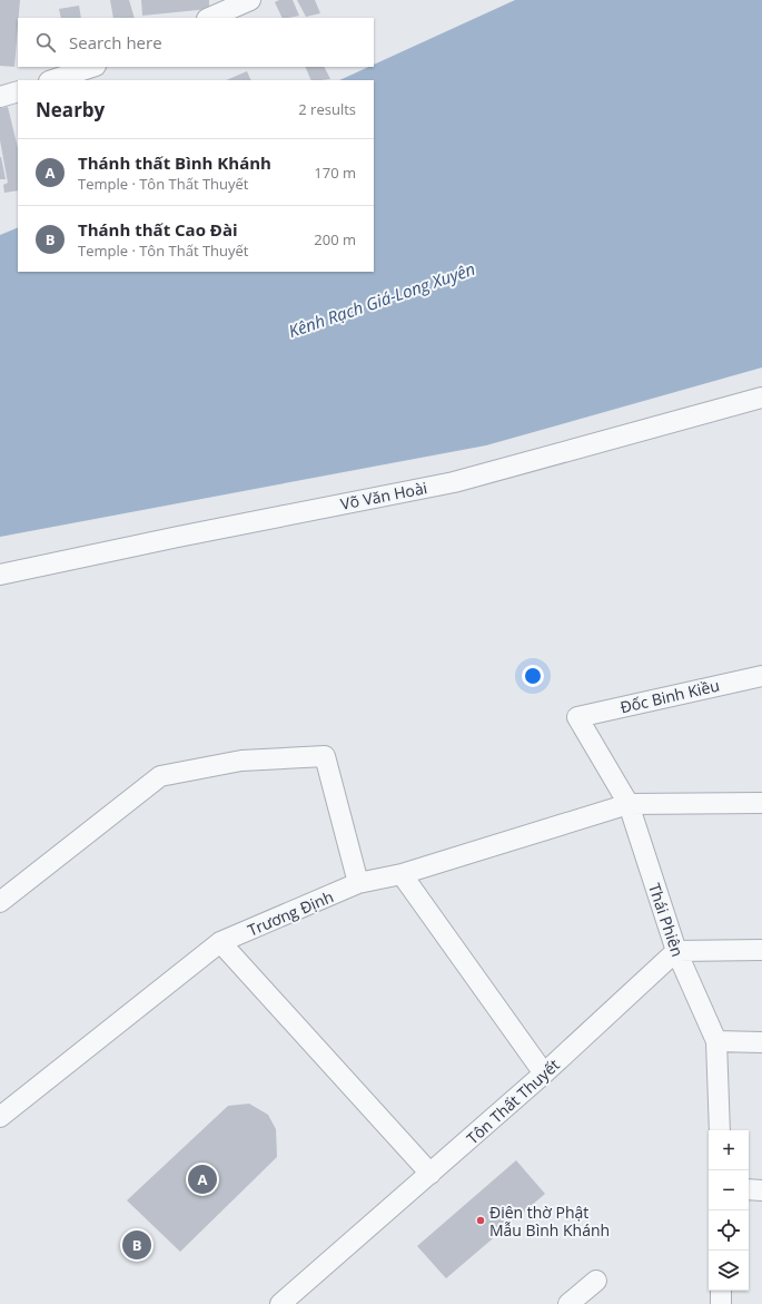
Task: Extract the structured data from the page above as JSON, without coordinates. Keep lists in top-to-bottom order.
{
  "streets": {
    "street": [
      "Võ Văn Hoài",
      "Đốc Binh Kiều",
      "Trương Định",
      "Thái Phiên",
      "Tôn Thất Thuyết"
    ]
  },
  "crossings": [
    ["Đốc Binh Kiều", "Thái Phiên"],
    ["Trương Định", "Thái Phiên"],
    ["Thái Phiên", "Tôn Thất Thuyết"]
  ],
  "water": ["Kênh Rạch Giá-Long Xuyên"],
  "places": ["Điện thờ Phật Mẫu Bình Khánh"],
  "page": {
    "search": "Search here",
    "heading": ["Nearby", "2 results"],
    "list": [
      {
        "mark": "A",
        "name": "Thánh thất Bình Khánh",
        "note": "Temple · Tôn Thất Thuyết",
        "value": "170 m"
      },
      {
        "mark": "B",
        "name": "Thánh thất Cao Đài",
        "note": "Temple · Tôn Thất Thuyết",
        "value": "200 m"
      }
    ],
    "map_buttons": ["+", "−"],
    "pins": ["A", "B"]
  }
}
